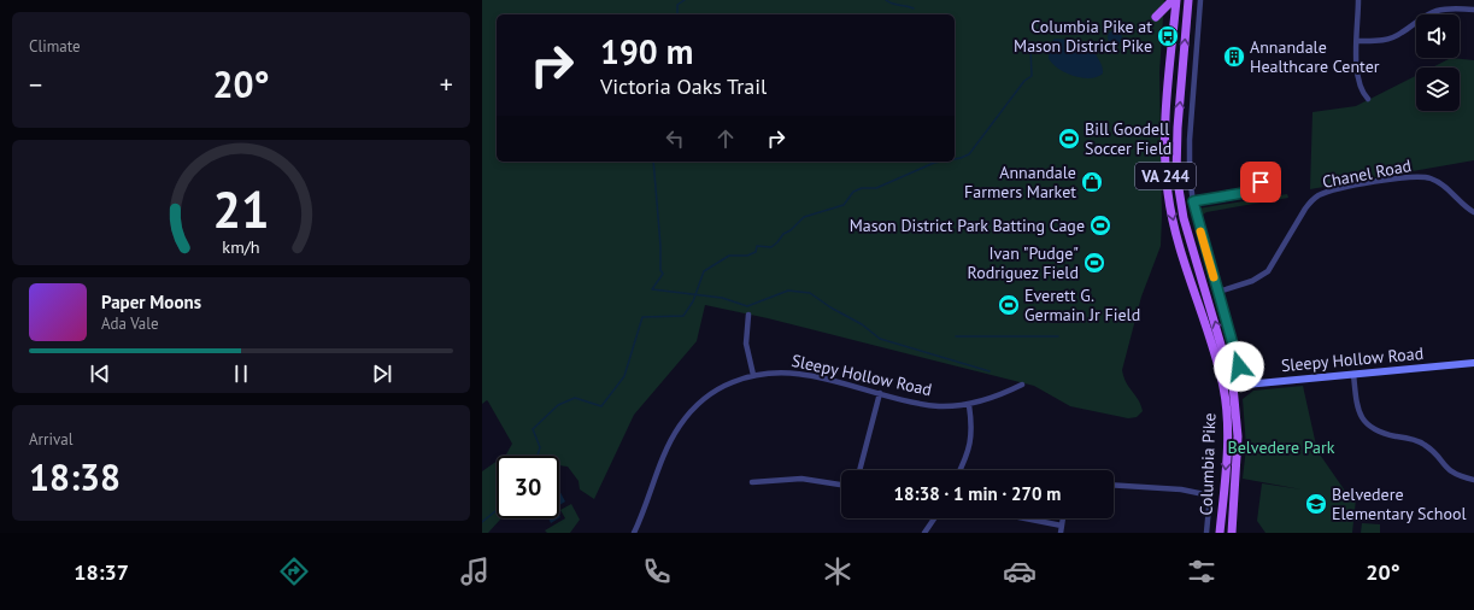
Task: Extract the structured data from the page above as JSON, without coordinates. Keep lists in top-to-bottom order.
{
  "streets": {
    "main road": ["VA 244", "Sleepy Hollow Road", "Columbia Pike"],
    "street": ["Chanel Road"]
  },
  "crossings": [
    ["Sleepy Hollow Road", "Columbia Pike"]
  ],
  "parks": ["Belvedere Park"],
  "places": {
    "bus stop": ["Columbia Pike at Mason District Pike"],
    "building": ["Annandale Healthcare Center"],
    "sports": [
      "Bill Goodell Soccer Field",
      "Mason District Park Batting Cage",
      "Ivan \"Pudge\" Rodriguez Field",
      "Everett G. Germain Jr Field"
    ],
    "shop": ["Annandale Farmers Market"],
    "school or university": ["Belvedere Elementary School"]
  },
  "page": {
    "tile": [
      "Climate",
      ["Arrival", "18:38"]
    ],
    "turn": ["190 m", "Victoria Oaks Trail"],
    "heat": ["−", "20°", "+"],
    "song": ["Paper Moons", "Ada Vale"],
    "limit": "30",
    "trip": "18:38 · 1 min · 270 m",
    "tabs": ["18:37", "20°"],
    "gauge": ["21", "km/h"]
  }
}
